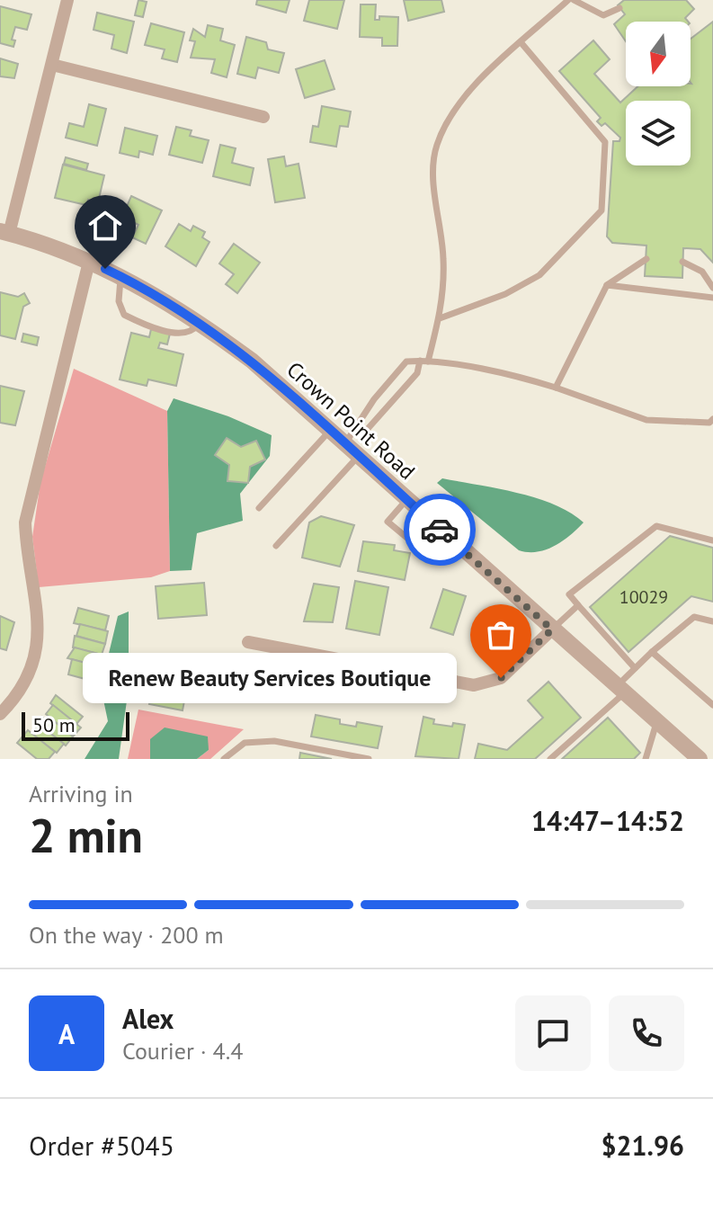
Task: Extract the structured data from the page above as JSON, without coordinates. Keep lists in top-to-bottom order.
{
  "streets": {
    "street": ["Crown Point Road"]
  },
  "places": ["Renew Beauty Services Boutique"],
  "house_numbers": ["10029"],
  "scale_bar": "50 m",
  "north": "bottom",
  "page": {
    "bubble": "Renew Beauty Services Boutique",
    "scale": "50 m",
    "heading": ["2 min", "Arriving in", "14:47–14:52"],
    "panel": [
      "Alex",
      "Courier · 4.4",
      "Order #5045",
      "$21.96"
    ],
    "bar": "On the way · 200 m",
    "round": "A"
  }
}
